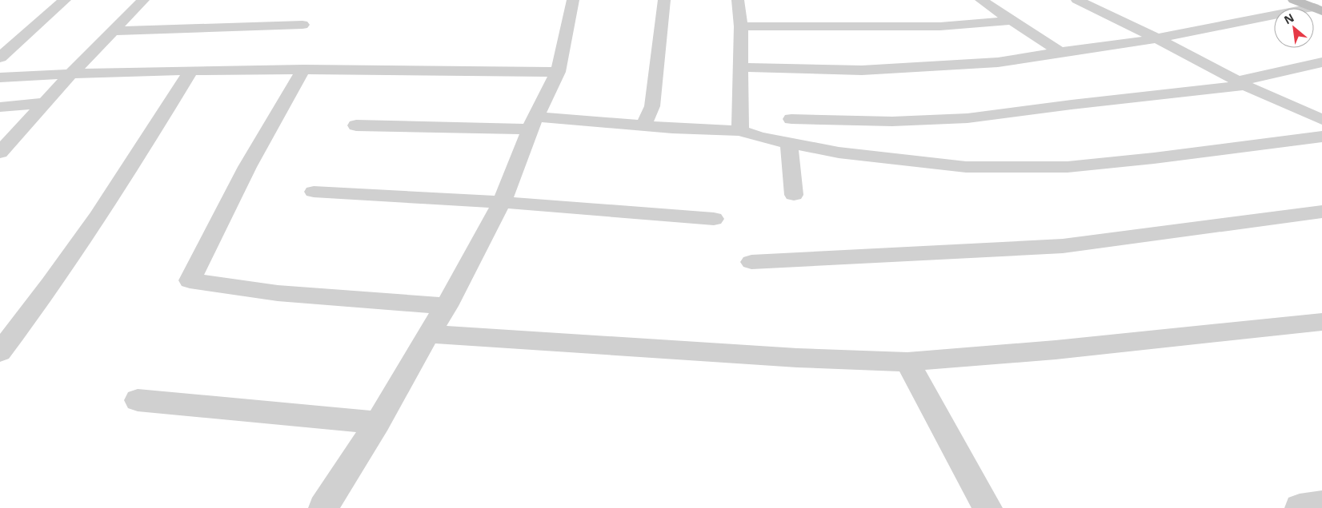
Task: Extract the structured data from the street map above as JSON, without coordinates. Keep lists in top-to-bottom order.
{
  "north": "top left"
}
